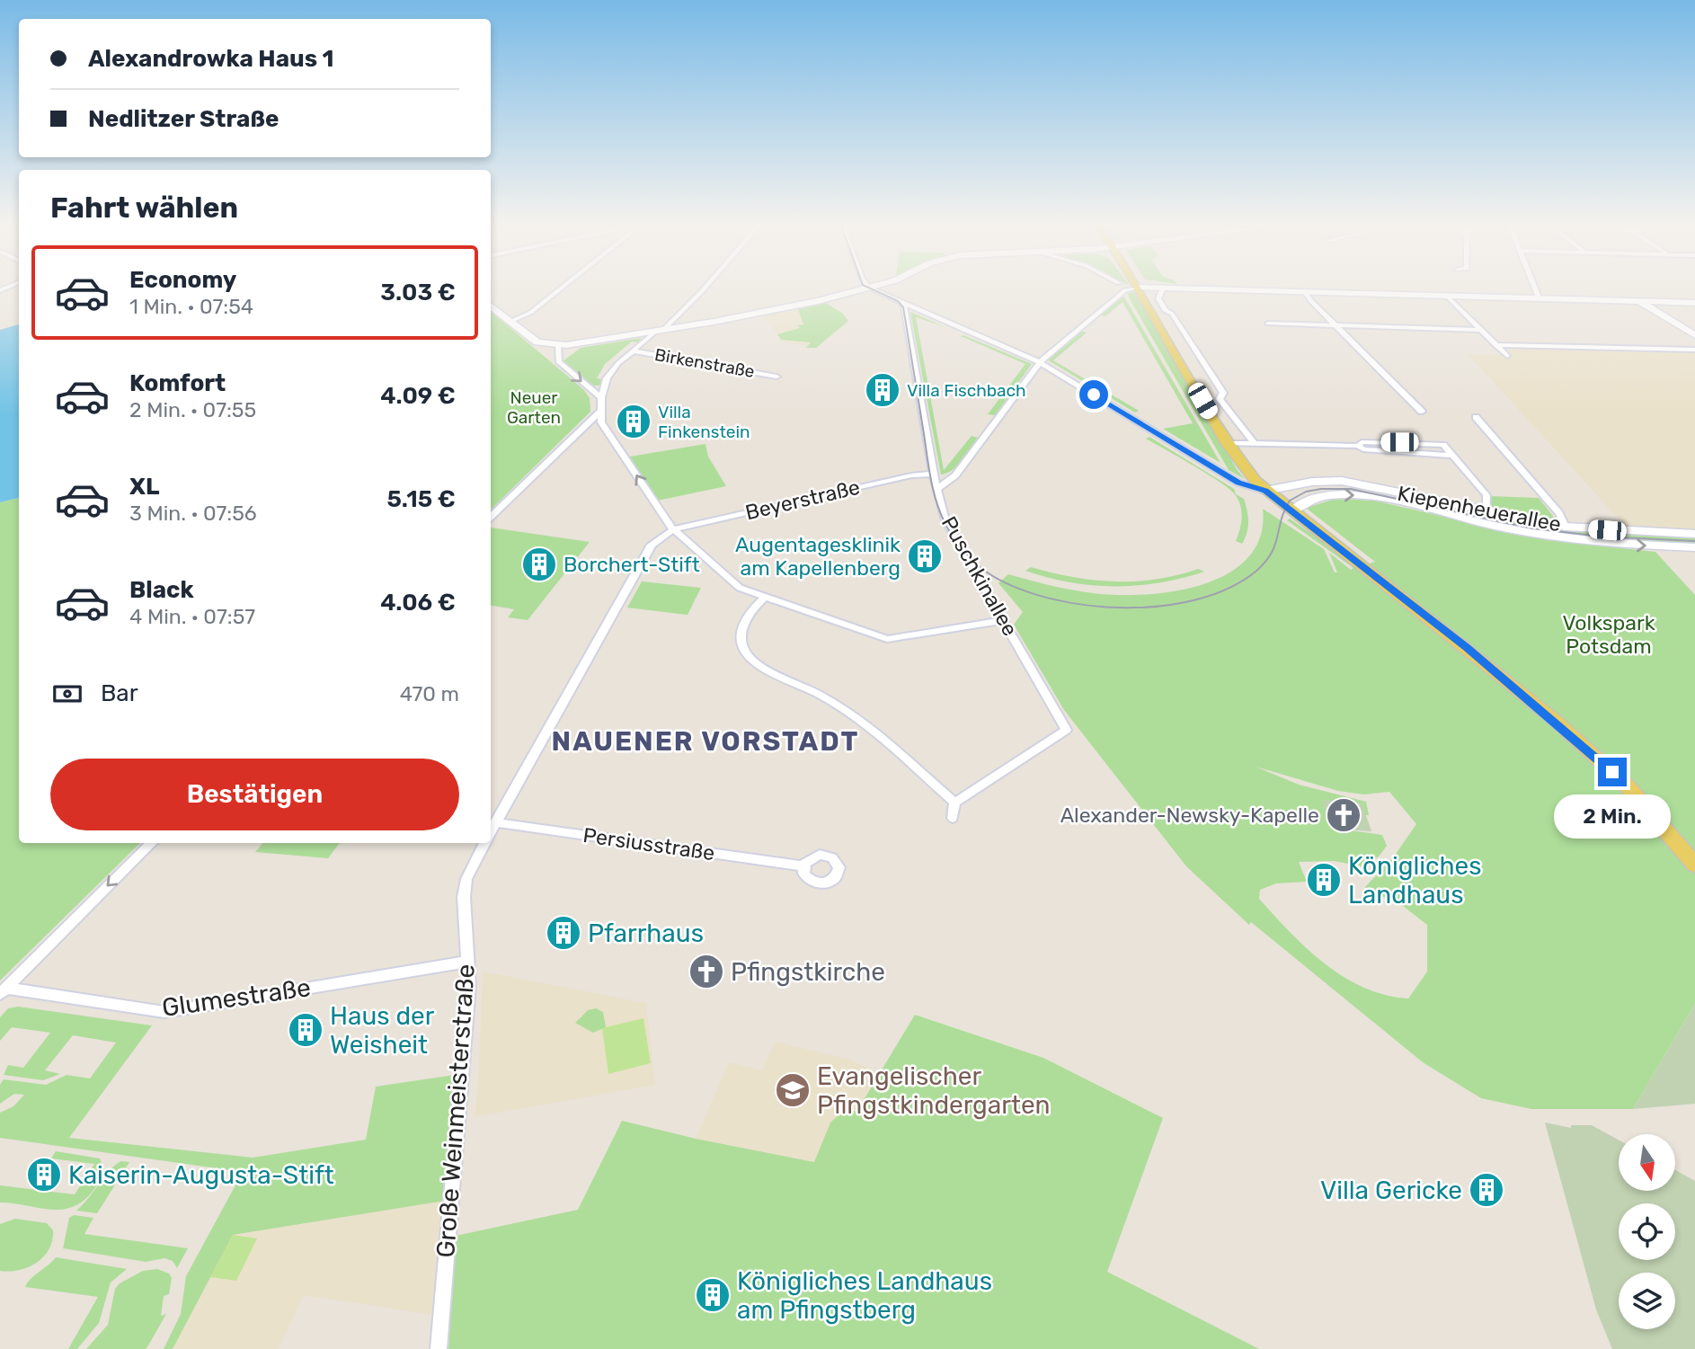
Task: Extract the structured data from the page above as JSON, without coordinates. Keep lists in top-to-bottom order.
{
  "streets": {
    "street": [
      "Birkenstraße",
      "Beyerstraße",
      "Kiepenheuerallee",
      "Puschkinallee",
      "Persiusstraße",
      "Glumestraße",
      "Große Weinmeisterstraße"
    ]
  },
  "crossings": [
    ["Beyerstraße", "Puschkinallee"],
    ["Beyerstraße", "Große Weinmeisterstraße"],
    ["Persiusstraße", "Große Weinmeisterstraße"],
    ["Glumestraße", "Große Weinmeisterstraße"]
  ],
  "districts": ["NAUENER VORSTADT"],
  "parks": ["Neuer Garten", "Volkspark Potsdam"],
  "places": {
    "building": [
      "Villa Fischbach",
      "Villa Finkenstein",
      "Augentagesklinik am Kapellenberg",
      "Borchert-Stift",
      "Königliches Landhaus",
      "Pfarrhaus",
      "Haus der Weisheit",
      "Kaiserin-Augusta-Stift",
      "Villa Gericke",
      "Königliches Landhaus am Pfingstberg"
    ],
    "church": ["Alexander-Newsky-Kapelle", "Pfingstkirche"],
    "school or university": ["Evangelischer Pfingstkindergarten"]
  },
  "north": "bottom",
  "page": {
    "banner": ["Alexandrowka Haus 1", "Nedlitzer Straße"],
    "heading": "Fahrt wählen",
    "list": [
      {
        "name": "Economy",
        "note": "1 Min. · 07:54",
        "value": "3.03 €"
      },
      {
        "name": "Komfort",
        "note": "2 Min. · 07:55",
        "value": "4.09 €"
      },
      {
        "name": "XL",
        "note": "3 Min. · 07:56",
        "value": "5.15 €"
      },
      {
        "name": "Black",
        "note": "4 Min. · 07:57",
        "value": "4.06 €"
      }
    ],
    "pay": ["Bar", "470 m"],
    "buttons": "Bestätigen",
    "bubble": "2 Min."
  }
}
